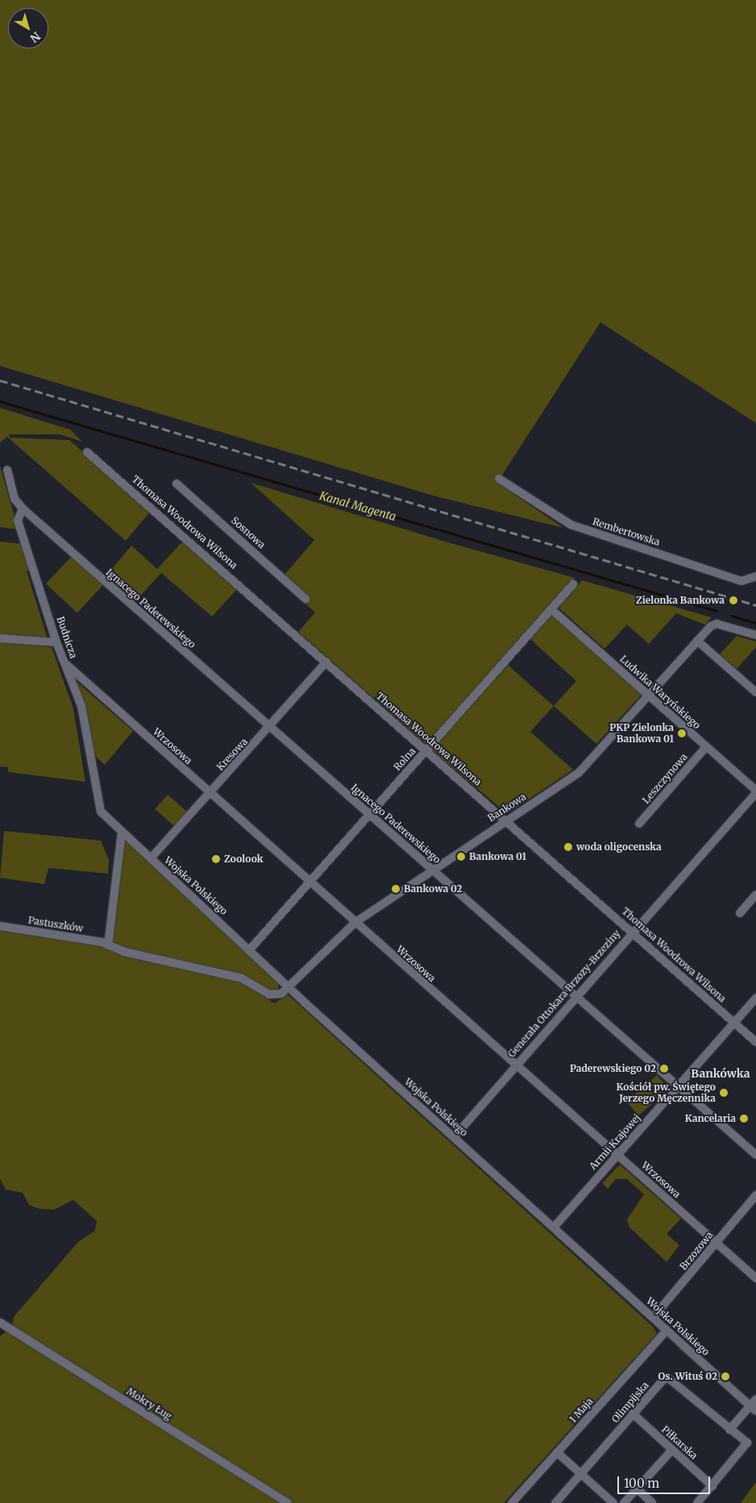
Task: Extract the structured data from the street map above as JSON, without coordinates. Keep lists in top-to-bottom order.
{
  "streets": {
    "street": [
      "Thomasa Woodrowa Wilsona",
      "Rembertowska",
      "Sosnowa",
      "Ignacego Paderewskiego",
      "Budnicza",
      "Ludwika Waryńskiego",
      "Wrzosowa",
      "Kresowa",
      "Rolna",
      "Leszczynowa",
      "Bankowa",
      "Wojska Polskiego",
      "Pastuszków",
      "Generała Ottokara Brzozy-Brzeziny",
      "Armii Krajowej",
      "Brzozowa",
      "Olimpijska",
      "Mokry Ług",
      "1 Maja",
      "Piłkarska"
    ]
  },
  "crossings": [
    ["Thomasa Woodrowa Wilsona", "Kresowa"],
    ["Thomasa Woodrowa Wilsona", "Rolna"],
    ["Thomasa Woodrowa Wilsona", "Bankowa"],
    ["Thomasa Woodrowa Wilsona", "Generała Ottokara Brzozy-Brzeziny"],
    ["Thomasa Woodrowa Wilsona", "Armii Krajowej"],
    ["Ignacego Paderewskiego", "Budnicza"],
    ["Ignacego Paderewskiego", "Kresowa"],
    ["Ignacego Paderewskiego", "Rolna"],
    ["Ignacego Paderewskiego", "Bankowa"],
    ["Ignacego Paderewskiego", "Generała Ottokara Brzozy-Brzeziny"],
    ["Ignacego Paderewskiego", "Armii Krajowej"],
    ["Budnicza", "Wrzosowa"],
    ["Budnicza", "Wojska Polskiego"],
    ["Ludwika Waryńskiego", "Rolna"],
    ["Ludwika Waryńskiego", "Leszczynowa"],
    ["Ludwika Waryńskiego", "Bankowa"],
    ["Ludwika Waryńskiego", "Generała Ottokara Brzozy-Brzeziny"],
    ["Wrzosowa", "Kresowa"],
    ["Wrzosowa", "Rolna"],
    ["Wrzosowa", "Bankowa"],
    ["Wrzosowa", "Generała Ottokara Brzozy-Brzeziny"],
    ["Wrzosowa", "Armii Krajowej"],
    ["Wrzosowa", "Brzozowa"],
    ["Kresowa", "Wojska Polskiego"],
    ["Rolna", "Wojska Polskiego"],
    ["Bankowa", "Wojska Polskiego"],
    ["Bankowa", "Pastuszków"],
    ["Wojska Polskiego", "Pastuszków"],
    ["Wojska Polskiego", "Generała Ottokara Brzozy-Brzeziny"],
    ["Wojska Polskiego", "Armii Krajowej"],
    ["Wojska Polskiego", "Brzozowa"],
    ["Wojska Polskiego", "1 Maja"],
    ["Olimpijska", "Piłkarska"]
  ],
  "districts": ["Bankówka"],
  "water": ["Kanał Magenta"],
  "places": [
    "Zielonka Bankowa",
    "PKP Zielonka Bankowa 01",
    "woda oligocenska",
    "Bankowa 01",
    "Zoolook",
    "Bankowa 02",
    "Paderewskiego 02",
    "Kościół pw. Świętego Jerzego Męczennika",
    "Kancelaria",
    "Os. Wituś 02"
  ],
  "scale_bar": "100 m",
  "north": "bottom right"
}
